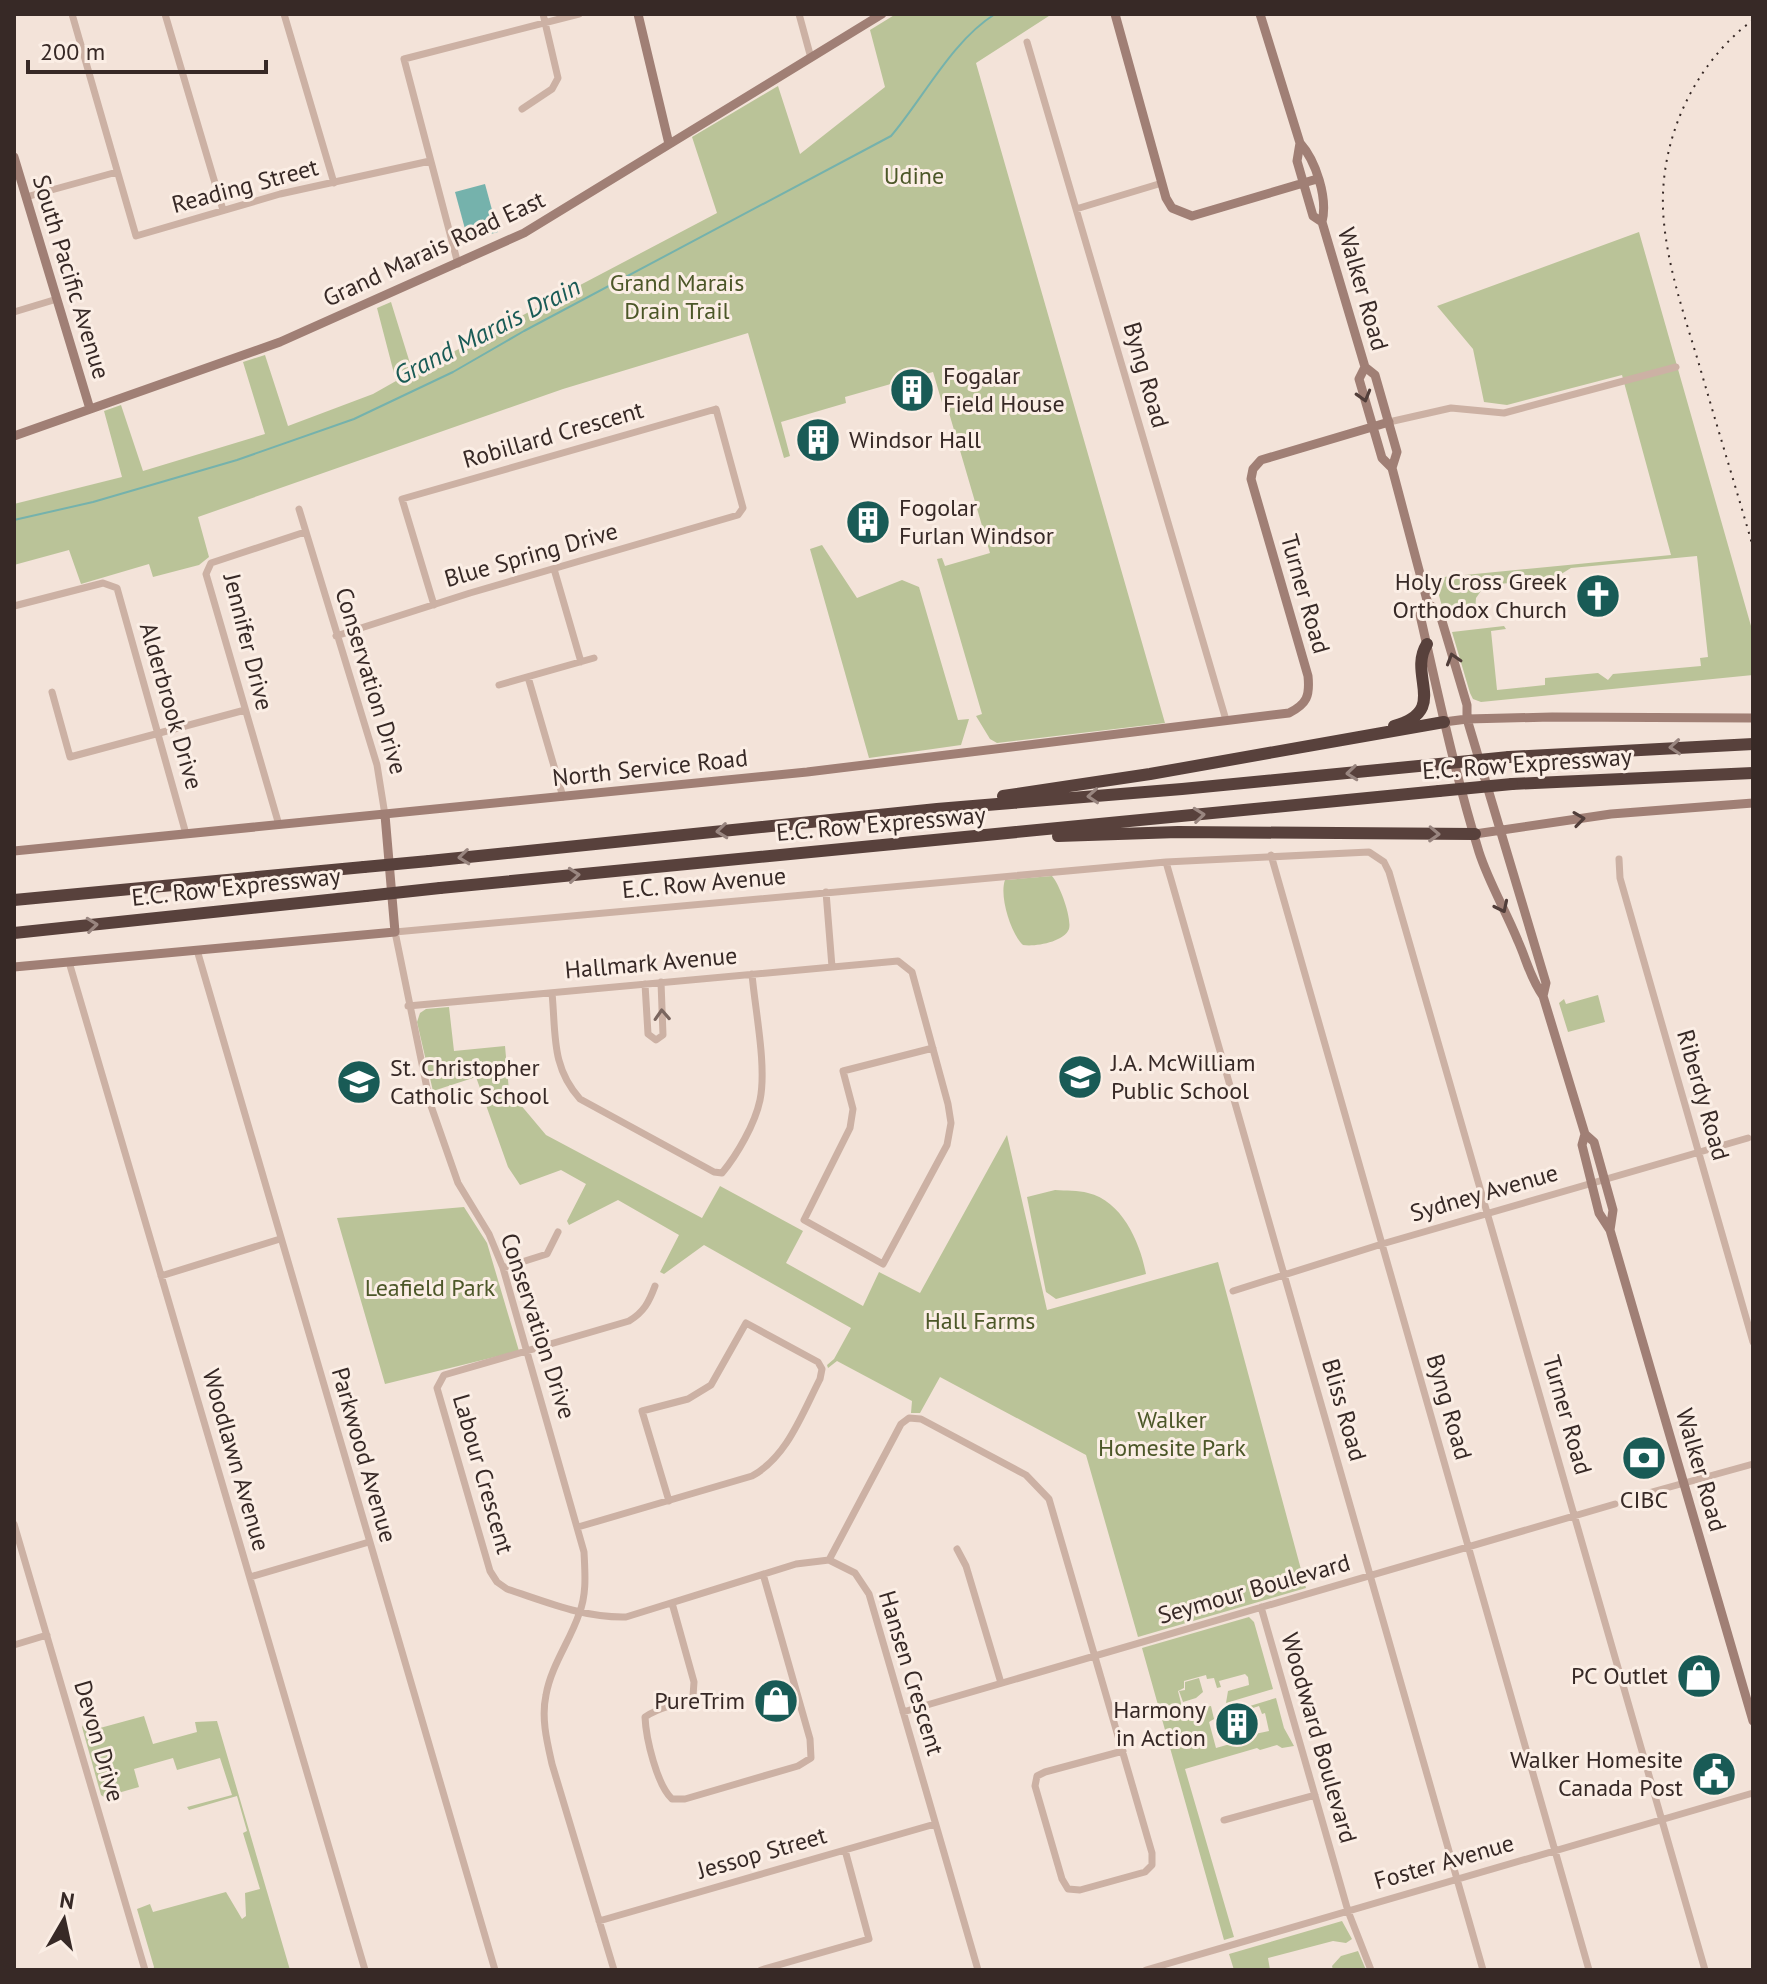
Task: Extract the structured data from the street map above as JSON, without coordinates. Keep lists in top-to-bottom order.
{
  "streets": {
    "highway": ["E.C. Row Expressway"],
    "street": [
      "Reading Street",
      "Grand Marais Road East",
      "South Pacific Avenue",
      "Walker Road",
      "Byng Road",
      "Robillard Crescent",
      "Blue Spring Drive",
      "Turner Road",
      "Jennifer Drive",
      "Conservation Drive",
      "Alderbrook Drive",
      "North Service Road",
      "E.C. Row Avenue",
      "Hallmark Avenue",
      "Riberdy Road",
      "Sydney Avenue",
      "Bliss Road",
      "Parkwood Avenue",
      "Woodlawn Avenue",
      "Labour Crescent",
      "Seymour Boulevard",
      "Hansen Crescent",
      "Woodward Boulevard",
      "Devon Drive",
      "Jessop Street",
      "Foster Avenue"
    ]
  },
  "crossings": [
    ["Grand Marais Road East", "South Pacific Avenue"],
    ["Walker Road", "Turner Road"],
    ["Walker Road", "Sydney Avenue"],
    ["Byng Road", "North Service Road"],
    ["Byng Road", "E.C. Row Avenue"],
    ["Byng Road", "Sydney Avenue"],
    ["Byng Road", "Seymour Boulevard"],
    ["Byng Road", "Foster Avenue"],
    ["Robillard Crescent", "Blue Spring Drive"],
    ["Blue Spring Drive", "Conservation Drive"],
    ["Turner Road", "North Service Road"],
    ["Turner Road", "E.C. Row Avenue"],
    ["Turner Road", "Sydney Avenue"],
    ["Turner Road", "Seymour Boulevard"],
    ["Turner Road", "Foster Avenue"],
    ["Jennifer Drive", "Conservation Drive"],
    ["Jennifer Drive", "North Service Road"],
    ["Conservation Drive", "North Service Road"],
    ["Conservation Drive", "E.C. Row Avenue"],
    ["Conservation Drive", "Hallmark Avenue"],
    ["Conservation Drive", "Labour Crescent"],
    ["Conservation Drive", "Jessop Street"],
    ["Alderbrook Drive", "North Service Road"],
    ["E.C. Row Avenue", "Bliss Road"],
    ["E.C. Row Avenue", "Parkwood Avenue"],
    ["E.C. Row Avenue", "Woodlawn Avenue"],
    ["Riberdy Road", "Sydney Avenue"],
    ["Sydney Avenue", "Bliss Road"],
    ["Bliss Road", "Seymour Boulevard"],
    ["Bliss Road", "Foster Avenue"],
    ["Seymour Boulevard", "Hansen Crescent"],
    ["Seymour Boulevard", "Woodward Boulevard"],
    ["Hansen Crescent", "Jessop Street"],
    ["Woodward Boulevard", "Foster Avenue"]
  ],
  "water": ["Grand Marais Drain"],
  "parks": [
    "Udine",
    "Grand Marais Drain Trail",
    "Leafield Park",
    "Hall Farms",
    "Walker Homesite Park"
  ],
  "places": {
    "building": [
      "Fogalar Field House",
      "Windsor Hall",
      "Fogolar Furlan Windsor",
      "Harmony in Action"
    ],
    "church": ["Holy Cross Greek Orthodox Church"],
    "school or university": ["J.A. McWilliam Public School", "St. Christopher Catholic School"],
    "bank": ["CIBC"],
    "shop": ["PC Outlet", "PureTrim"],
    "public building": ["Walker Homesite Canada Post"]
  },
  "scale_bar": "200 m",
  "north": "top"
}
